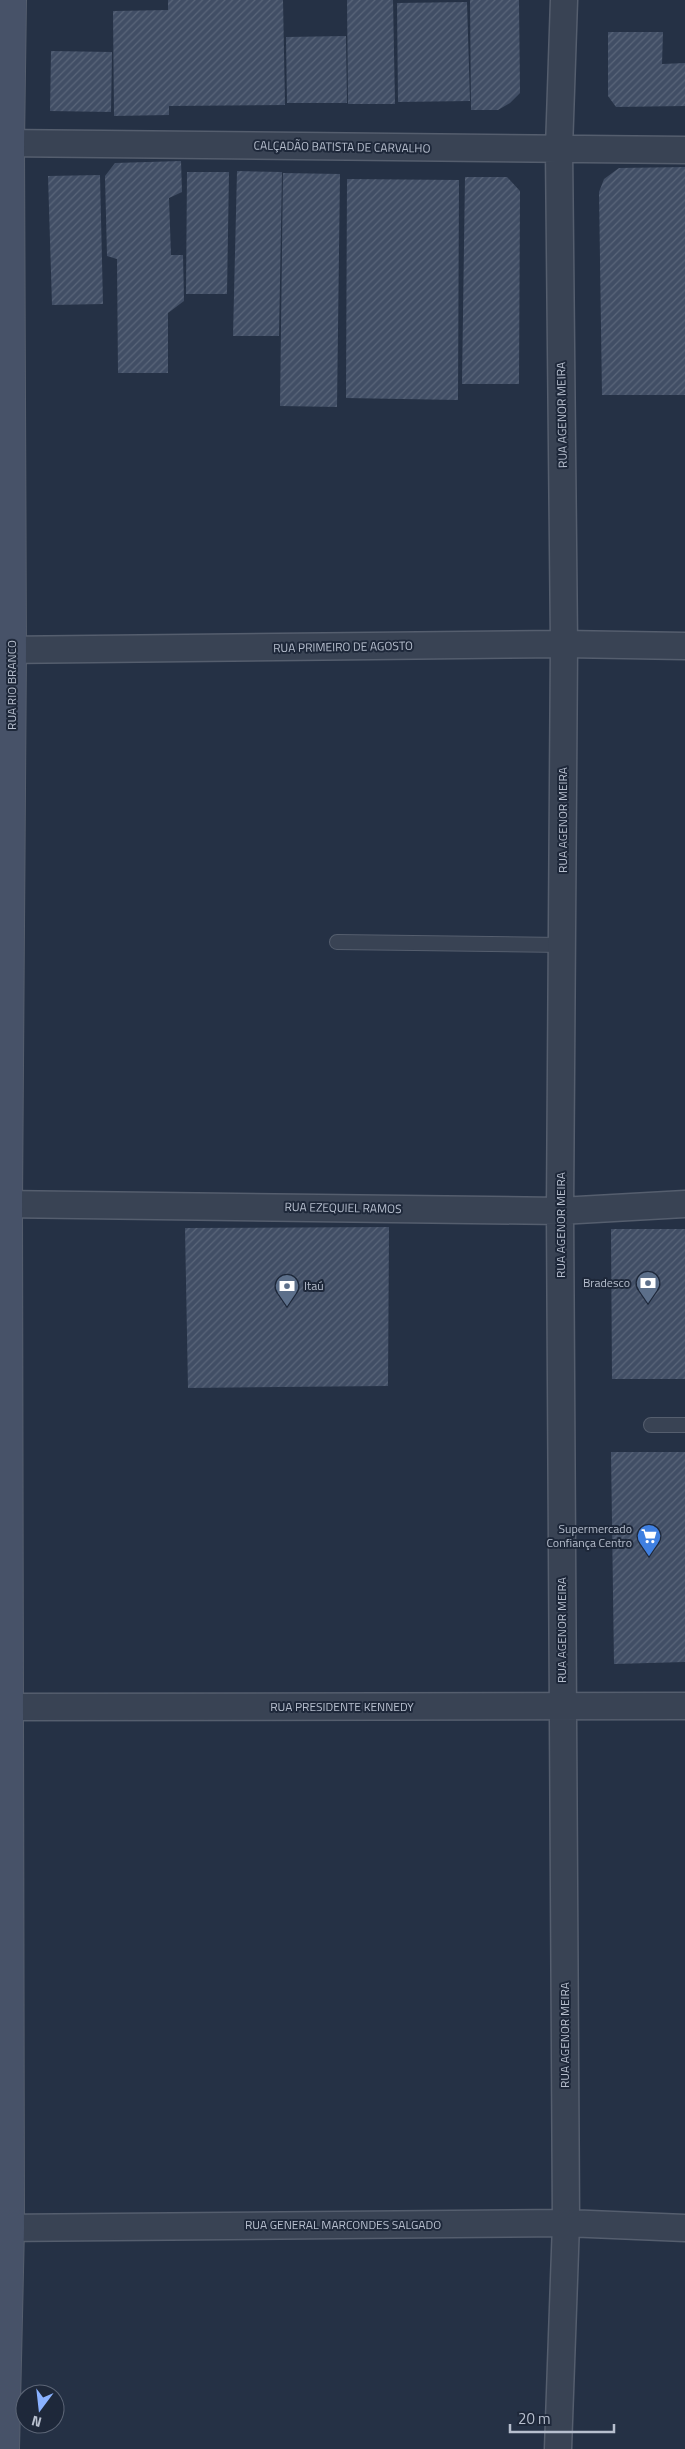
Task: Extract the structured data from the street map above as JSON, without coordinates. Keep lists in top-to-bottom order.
{
  "streets": {
    "street": [
      "CALÇADÃO BATISTA DE CARVALHO",
      "RUA AGENOR MEIRA",
      "RUA PRIMEIRO DE AGOSTO",
      "RUA RIO BRANCO",
      "RUA EZEQUIEL RAMOS",
      "RUA PRESIDENTE KENNEDY",
      "RUA GENERAL MARCONDES SALGADO"
    ]
  },
  "crossings": [
    ["CALÇADÃO BATISTA DE CARVALHO", "RUA AGENOR MEIRA"],
    ["CALÇADÃO BATISTA DE CARVALHO", "RUA RIO BRANCO"],
    ["RUA AGENOR MEIRA", "RUA PRIMEIRO DE AGOSTO"],
    ["RUA AGENOR MEIRA", "RUA EZEQUIEL RAMOS"],
    ["RUA AGENOR MEIRA", "RUA PRESIDENTE KENNEDY"],
    ["RUA AGENOR MEIRA", "RUA GENERAL MARCONDES SALGADO"],
    ["RUA PRIMEIRO DE AGOSTO", "RUA RIO BRANCO"],
    ["RUA RIO BRANCO", "RUA EZEQUIEL RAMOS"],
    ["RUA RIO BRANCO", "RUA PRESIDENTE KENNEDY"],
    ["RUA RIO BRANCO", "RUA GENERAL MARCONDES SALGADO"]
  ],
  "places": {
    "bank": ["Bradesco", "Itaú"],
    "supermarket": ["Supermercado Confiança Centro"]
  },
  "scale_bar": "20 m",
  "north": "bottom"
}
